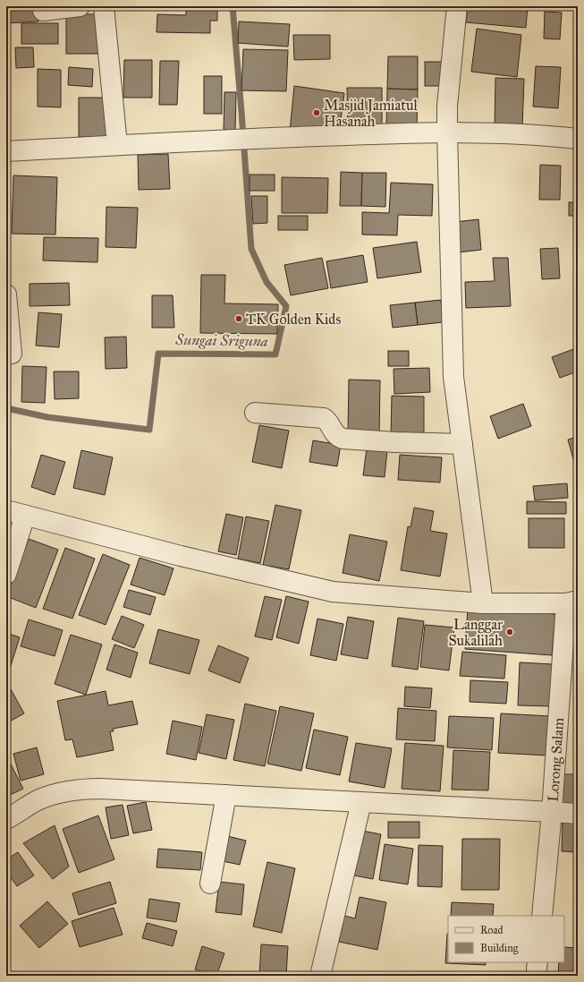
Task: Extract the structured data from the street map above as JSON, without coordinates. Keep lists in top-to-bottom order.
{
  "streets": {
    "street": ["Lorong Salam"]
  },
  "water": ["Sungai Sriguna"],
  "places": ["Masjid Jamiatul Hasanah", "TK Golden Kids", "Langgar Sukalilah"],
  "legend": ["Road", "Building"]
}
